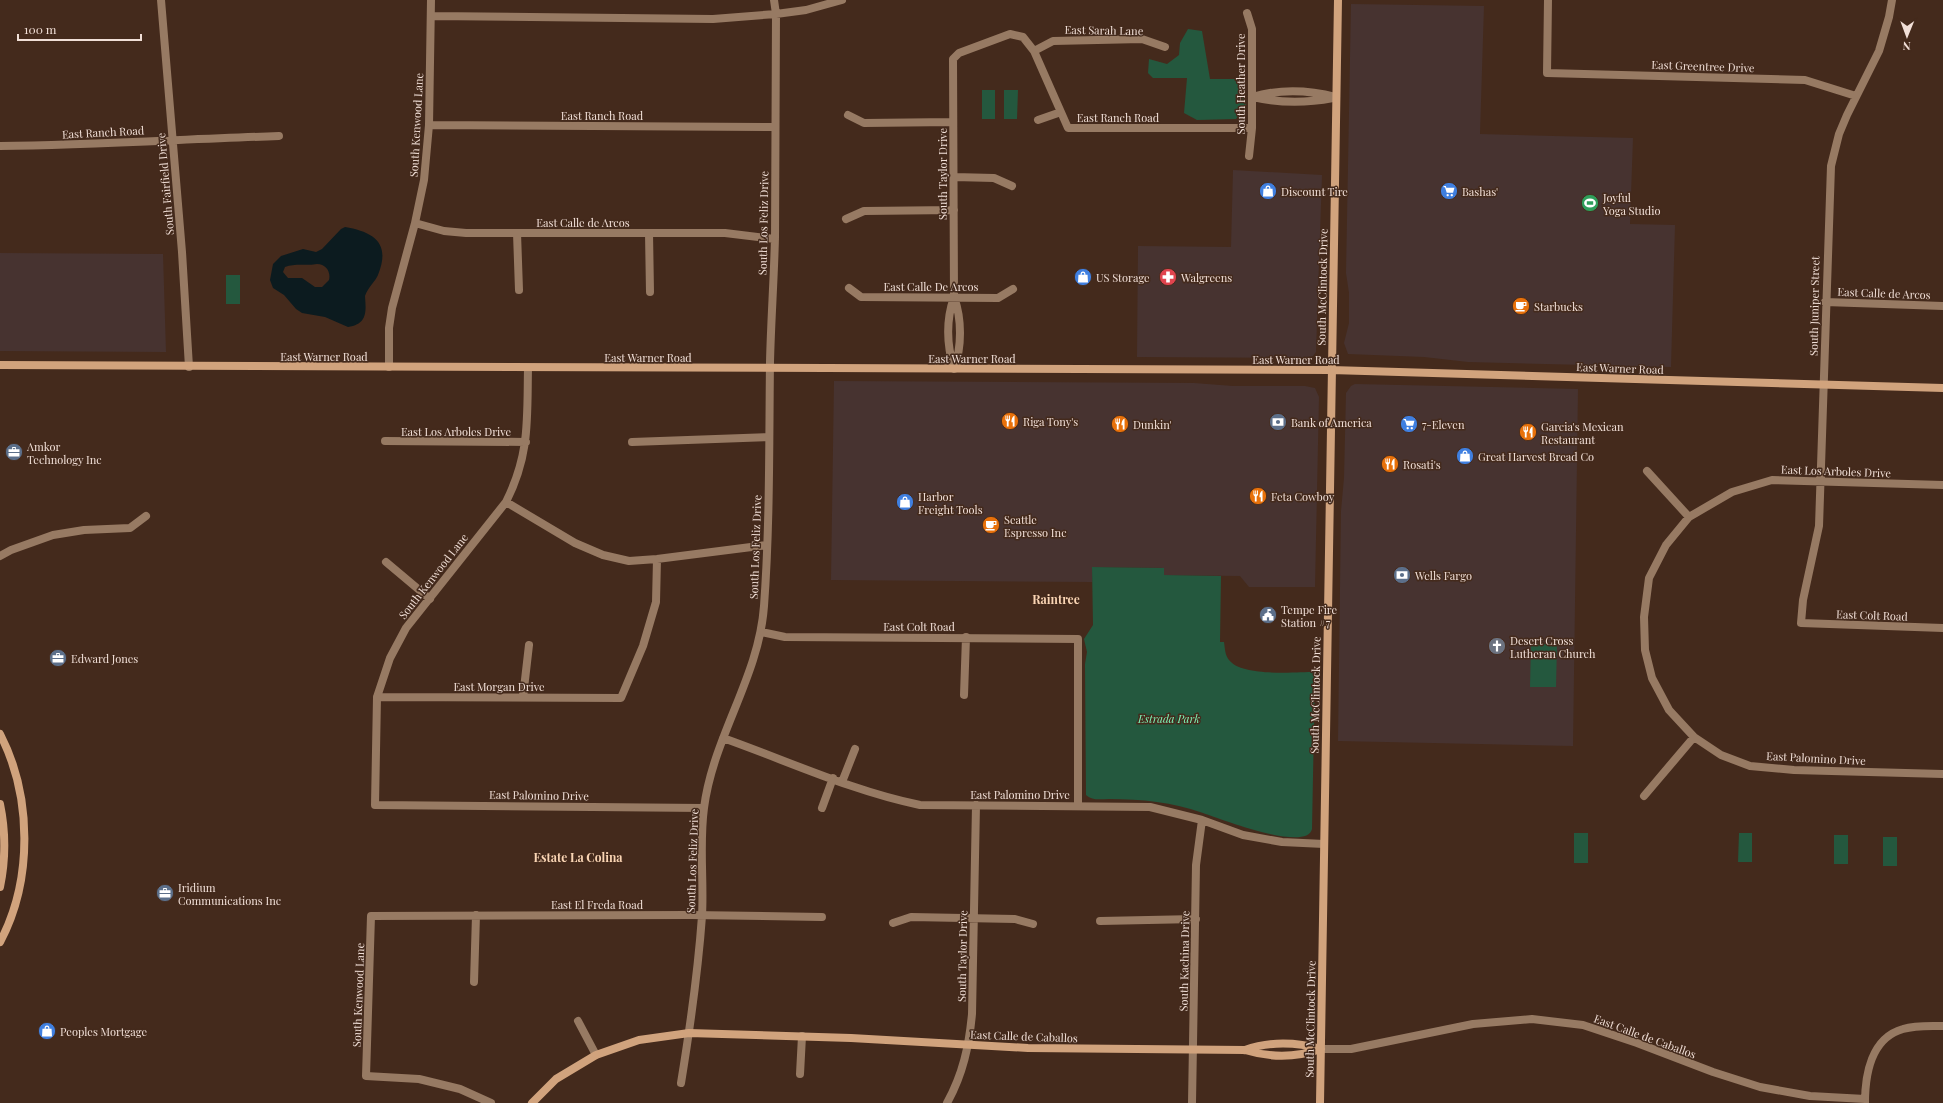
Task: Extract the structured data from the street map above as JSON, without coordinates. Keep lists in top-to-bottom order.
{
  "streets": {
    "main road": ["South McClintock Drive", "East Warner Road", "East Calle de Caballos"],
    "street": [
      "East Sarah Lane",
      "East Greentree Drive",
      "South Heather Drive",
      "East Ranch Road",
      "South Kenwood Lane",
      "South Taylor Drive",
      "South Fairfield Drive",
      "East Calle de Arcos",
      "South Los Feliz Drive",
      "East Calle De Arcos",
      "South Juniper Street",
      "East Los Arboles Drive",
      "East Colt Road",
      "East Morgan Drive",
      "East Palomino Drive",
      "East El Freda Road",
      "South Kachina Drive"
    ]
  },
  "crossings": [
    ["East Sarah Lane", "East Ranch Road"],
    ["East Sarah Lane", "South Taylor Drive"],
    ["East Greentree Drive", "South Juniper Street"],
    ["South Heather Drive", "East Ranch Road"],
    ["East Ranch Road", "South Kenwood Lane"],
    ["East Ranch Road", "South Taylor Drive"],
    ["East Ranch Road", "South Fairfield Drive"],
    ["East Ranch Road", "South Los Feliz Drive"],
    ["South Kenwood Lane", "East Calle de Arcos"],
    ["South Kenwood Lane", "East Warner Road"],
    ["South Kenwood Lane", "East Los Arboles Drive"],
    ["South Kenwood Lane", "East Morgan Drive"],
    ["South Kenwood Lane", "East Palomino Drive"],
    ["South Kenwood Lane", "East El Freda Road"],
    ["South Taylor Drive", "East Calle De Arcos"],
    ["South Taylor Drive", "East Warner Road"],
    ["South Taylor Drive", "East Palomino Drive"],
    ["South Taylor Drive", "East Calle de Caballos"],
    ["South Fairfield Drive", "East Warner Road"],
    ["East Calle de Arcos", "South Los Feliz Drive"],
    ["East Calle de Arcos", "South Juniper Street"],
    ["South Los Feliz Drive", "East Warner Road"],
    ["South Los Feliz Drive", "East Colt Road"],
    ["South Los Feliz Drive", "East Palomino Drive"],
    ["South Los Feliz Drive", "East El Freda Road"],
    ["South Los Feliz Drive", "East Calle de Caballos"],
    ["South McClintock Drive", "East Warner Road"],
    ["South McClintock Drive", "East Palomino Drive"],
    ["South McClintock Drive", "East Calle de Caballos"],
    ["South Juniper Street", "East Warner Road"],
    ["South Juniper Street", "East Los Arboles Drive"],
    ["South Juniper Street", "East Colt Road"],
    ["East Los Arboles Drive", "East Palomino Drive"],
    ["East Colt Road", "East Palomino Drive"],
    ["East Palomino Drive", "South Kachina Drive"],
    ["South Kachina Drive", "East Calle de Caballos"]
  ],
  "districts": ["Raintree", "Estate La Colina"],
  "parks": ["Estrada Park"],
  "places": {
    "shop": [
      "Discount Tire",
      "US Storage",
      "Great Harvest Bread Co",
      "Harbor Freight Tools",
      "Peoples Mortgage"
    ],
    "supermarket": ["Bashas'", "7-Eleven"],
    "sports": ["Joyful Yoga Studio"],
    "pharmacy": ["Walgreens"],
    "cafe": ["Starbucks", "Seattle Espresso Inc"],
    "restaurant": [
      "Riga Tony's",
      "Dunkin'",
      "Garcia's Mexican Restaurant",
      "Rosati's",
      "Feta Cowboy"
    ],
    "bank": ["Bank of America", "Wells Fargo"],
    "office": ["Amkor Technology Inc", "Edward Jones", "Iridium Communications Inc"],
    "public building": ["Tempe Fire Station #7"],
    "church": ["Desert Cross Lutheran Church"]
  },
  "scale_bar": "100 m",
  "north": "bottom"
}
